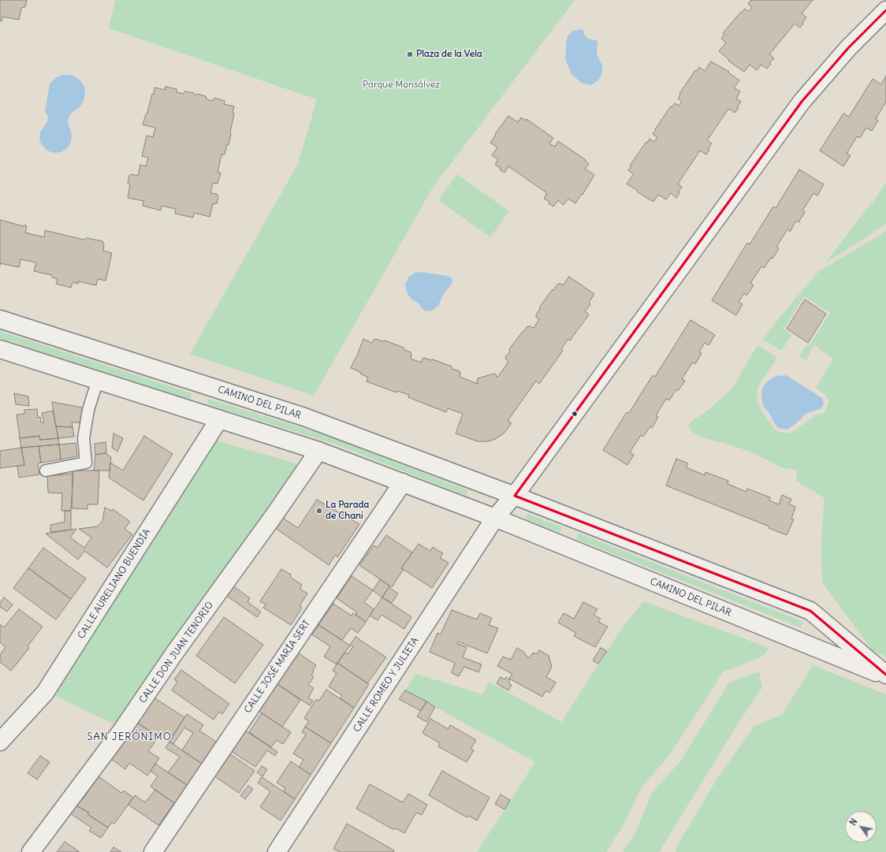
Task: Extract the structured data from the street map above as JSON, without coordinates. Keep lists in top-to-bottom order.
{
  "streets": {
    "street": [
      "CAMINO DEL PILAR",
      "CALLE AURELIANO BUENDÍA",
      "CALLE DON JUAN TENORIO",
      "CALLE JOSÉ MARÍA SERT",
      "CALLE ROMEO Y JULIETA"
    ]
  },
  "crossings": [
    ["CAMINO DEL PILAR", "CALLE AURELIANO BUENDÍA"],
    ["CAMINO DEL PILAR", "CALLE DON JUAN TENORIO"],
    ["CAMINO DEL PILAR", "CALLE JOSÉ MARÍA SERT"],
    ["CAMINO DEL PILAR", "CALLE ROMEO Y JULIETA"]
  ],
  "districts": ["SAN JERÓNIMO"],
  "parks": ["Parque Monsálvez"],
  "places": ["Plaza de la Vela", "La Parada de Chani"],
  "north": "top left"
}
